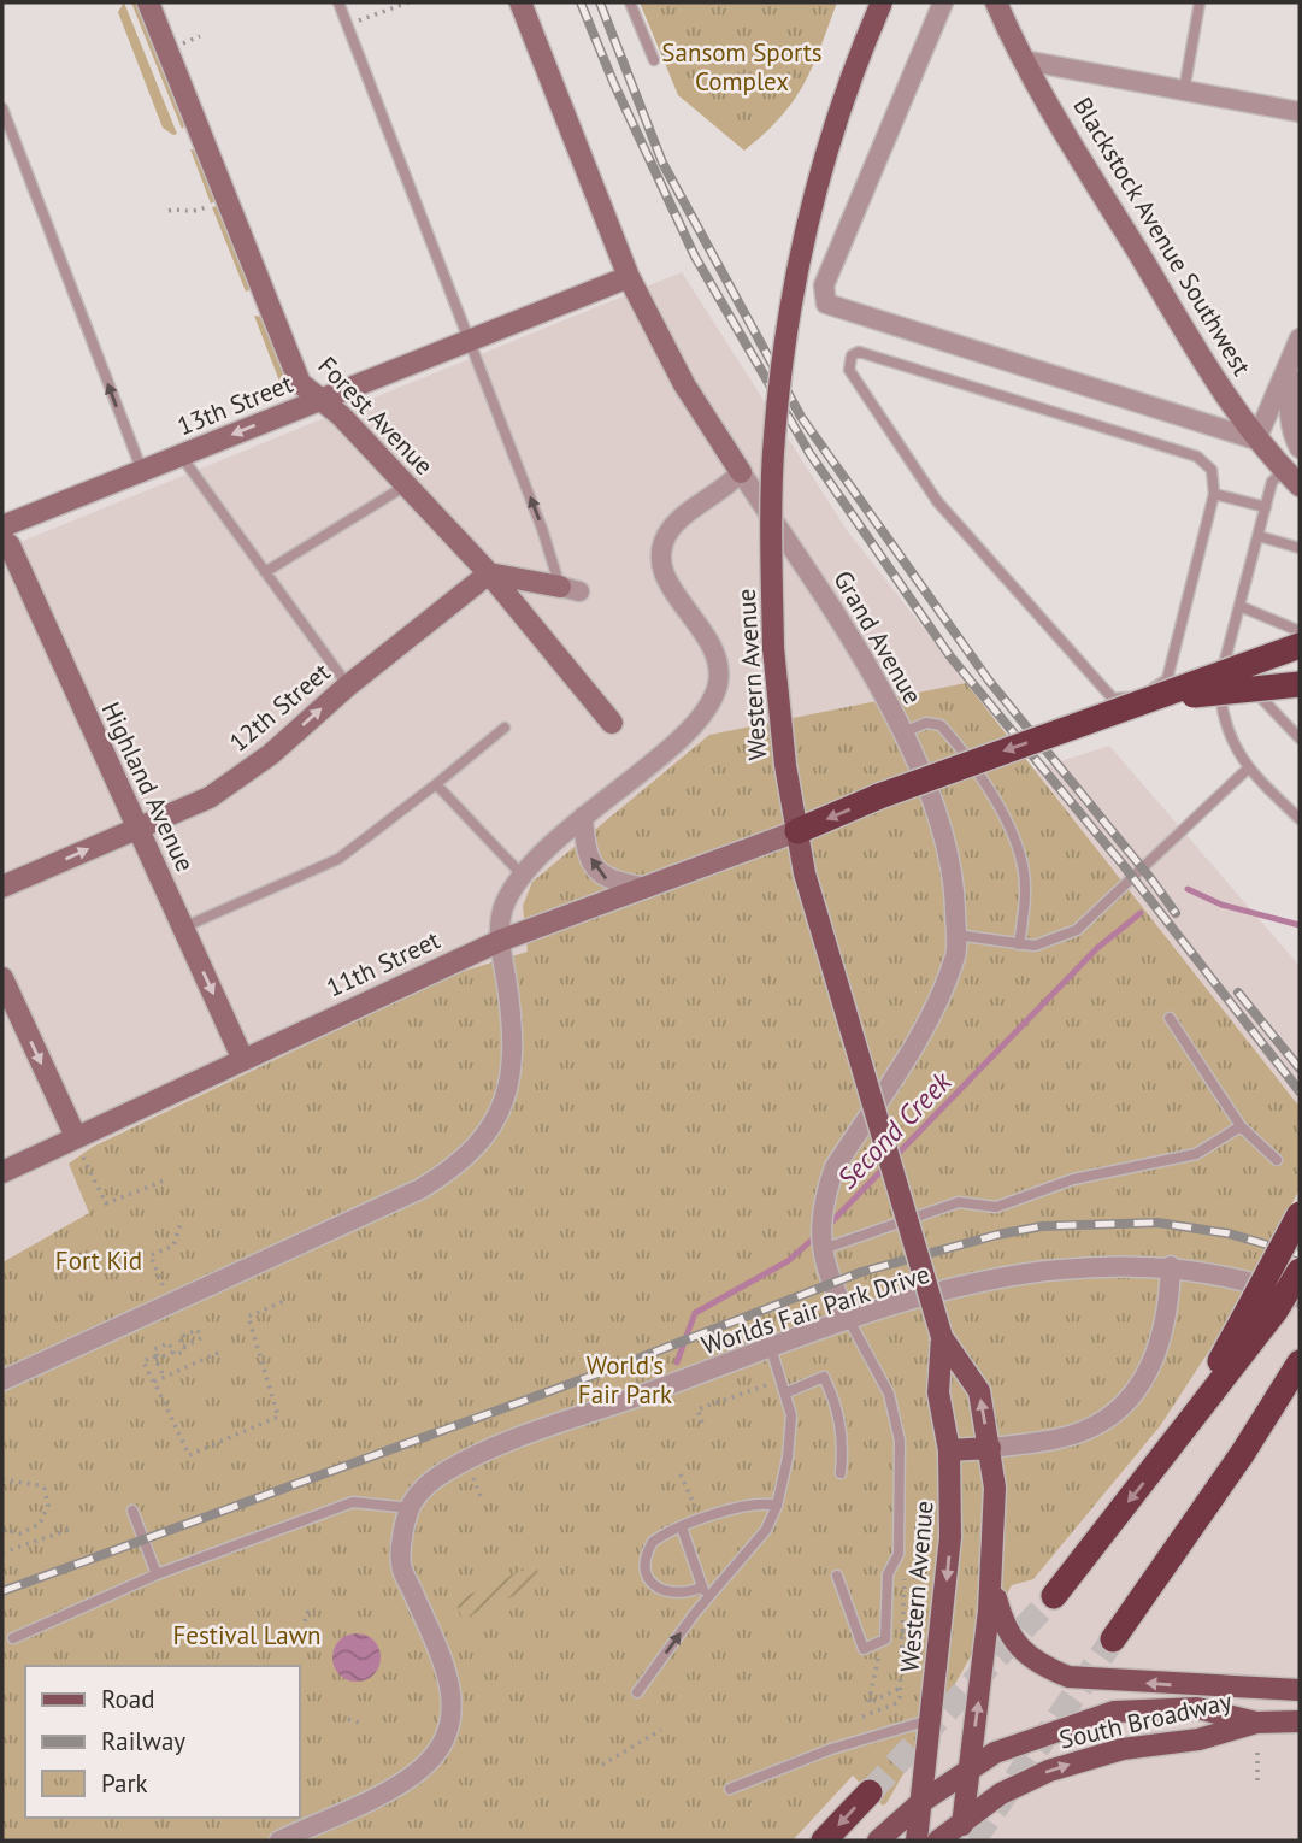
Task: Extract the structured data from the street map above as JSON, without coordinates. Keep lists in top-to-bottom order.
{
  "streets": {
    "main road": ["Western Avenue", "South Broadway"],
    "street": [
      "Blackstock Avenue Southwest",
      "13th Street",
      "Forest Avenue",
      "Grand Avenue",
      "12th Street",
      "Highland Avenue",
      "11th Street",
      "Worlds Fair Park Drive"
    ]
  },
  "crossings": [
    ["13th Street", "Forest Avenue"],
    ["13th Street", "Grand Avenue"],
    ["Forest Avenue", "12th Street"],
    ["Grand Avenue", "Worlds Fair Park Drive"],
    ["Western Avenue", "11th Street"],
    ["Western Avenue", "South Broadway"],
    ["12th Street", "Highland Avenue"],
    ["Highland Avenue", "11th Street"]
  ],
  "one_way": ["12th Street"],
  "water": ["Second Creek"],
  "parks": [
    "Sansom Sports Complex",
    "Fort Kid",
    "World's Fair Park",
    "Festival Lawn"
  ],
  "legend": ["Road", "Railway", "Park"]
}
